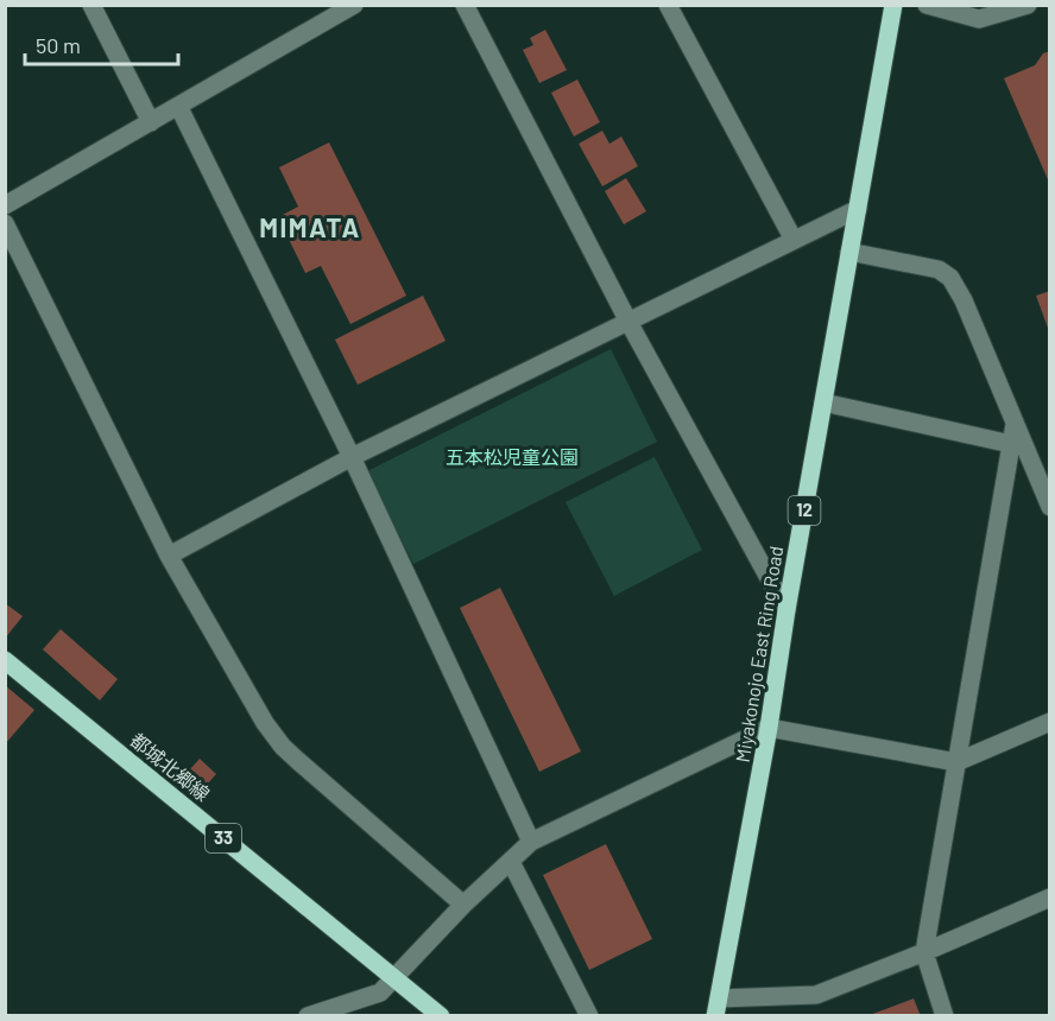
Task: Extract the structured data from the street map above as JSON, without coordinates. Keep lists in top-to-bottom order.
{
  "streets": {
    "main road": [
      "12",
      "Miyakonojo East Ring Road",
      "都城北郷線",
      "33"
    ]
  },
  "districts": ["MIMATA"],
  "parks": ["五本松児童公園"],
  "scale_bar": "50 m"
}
